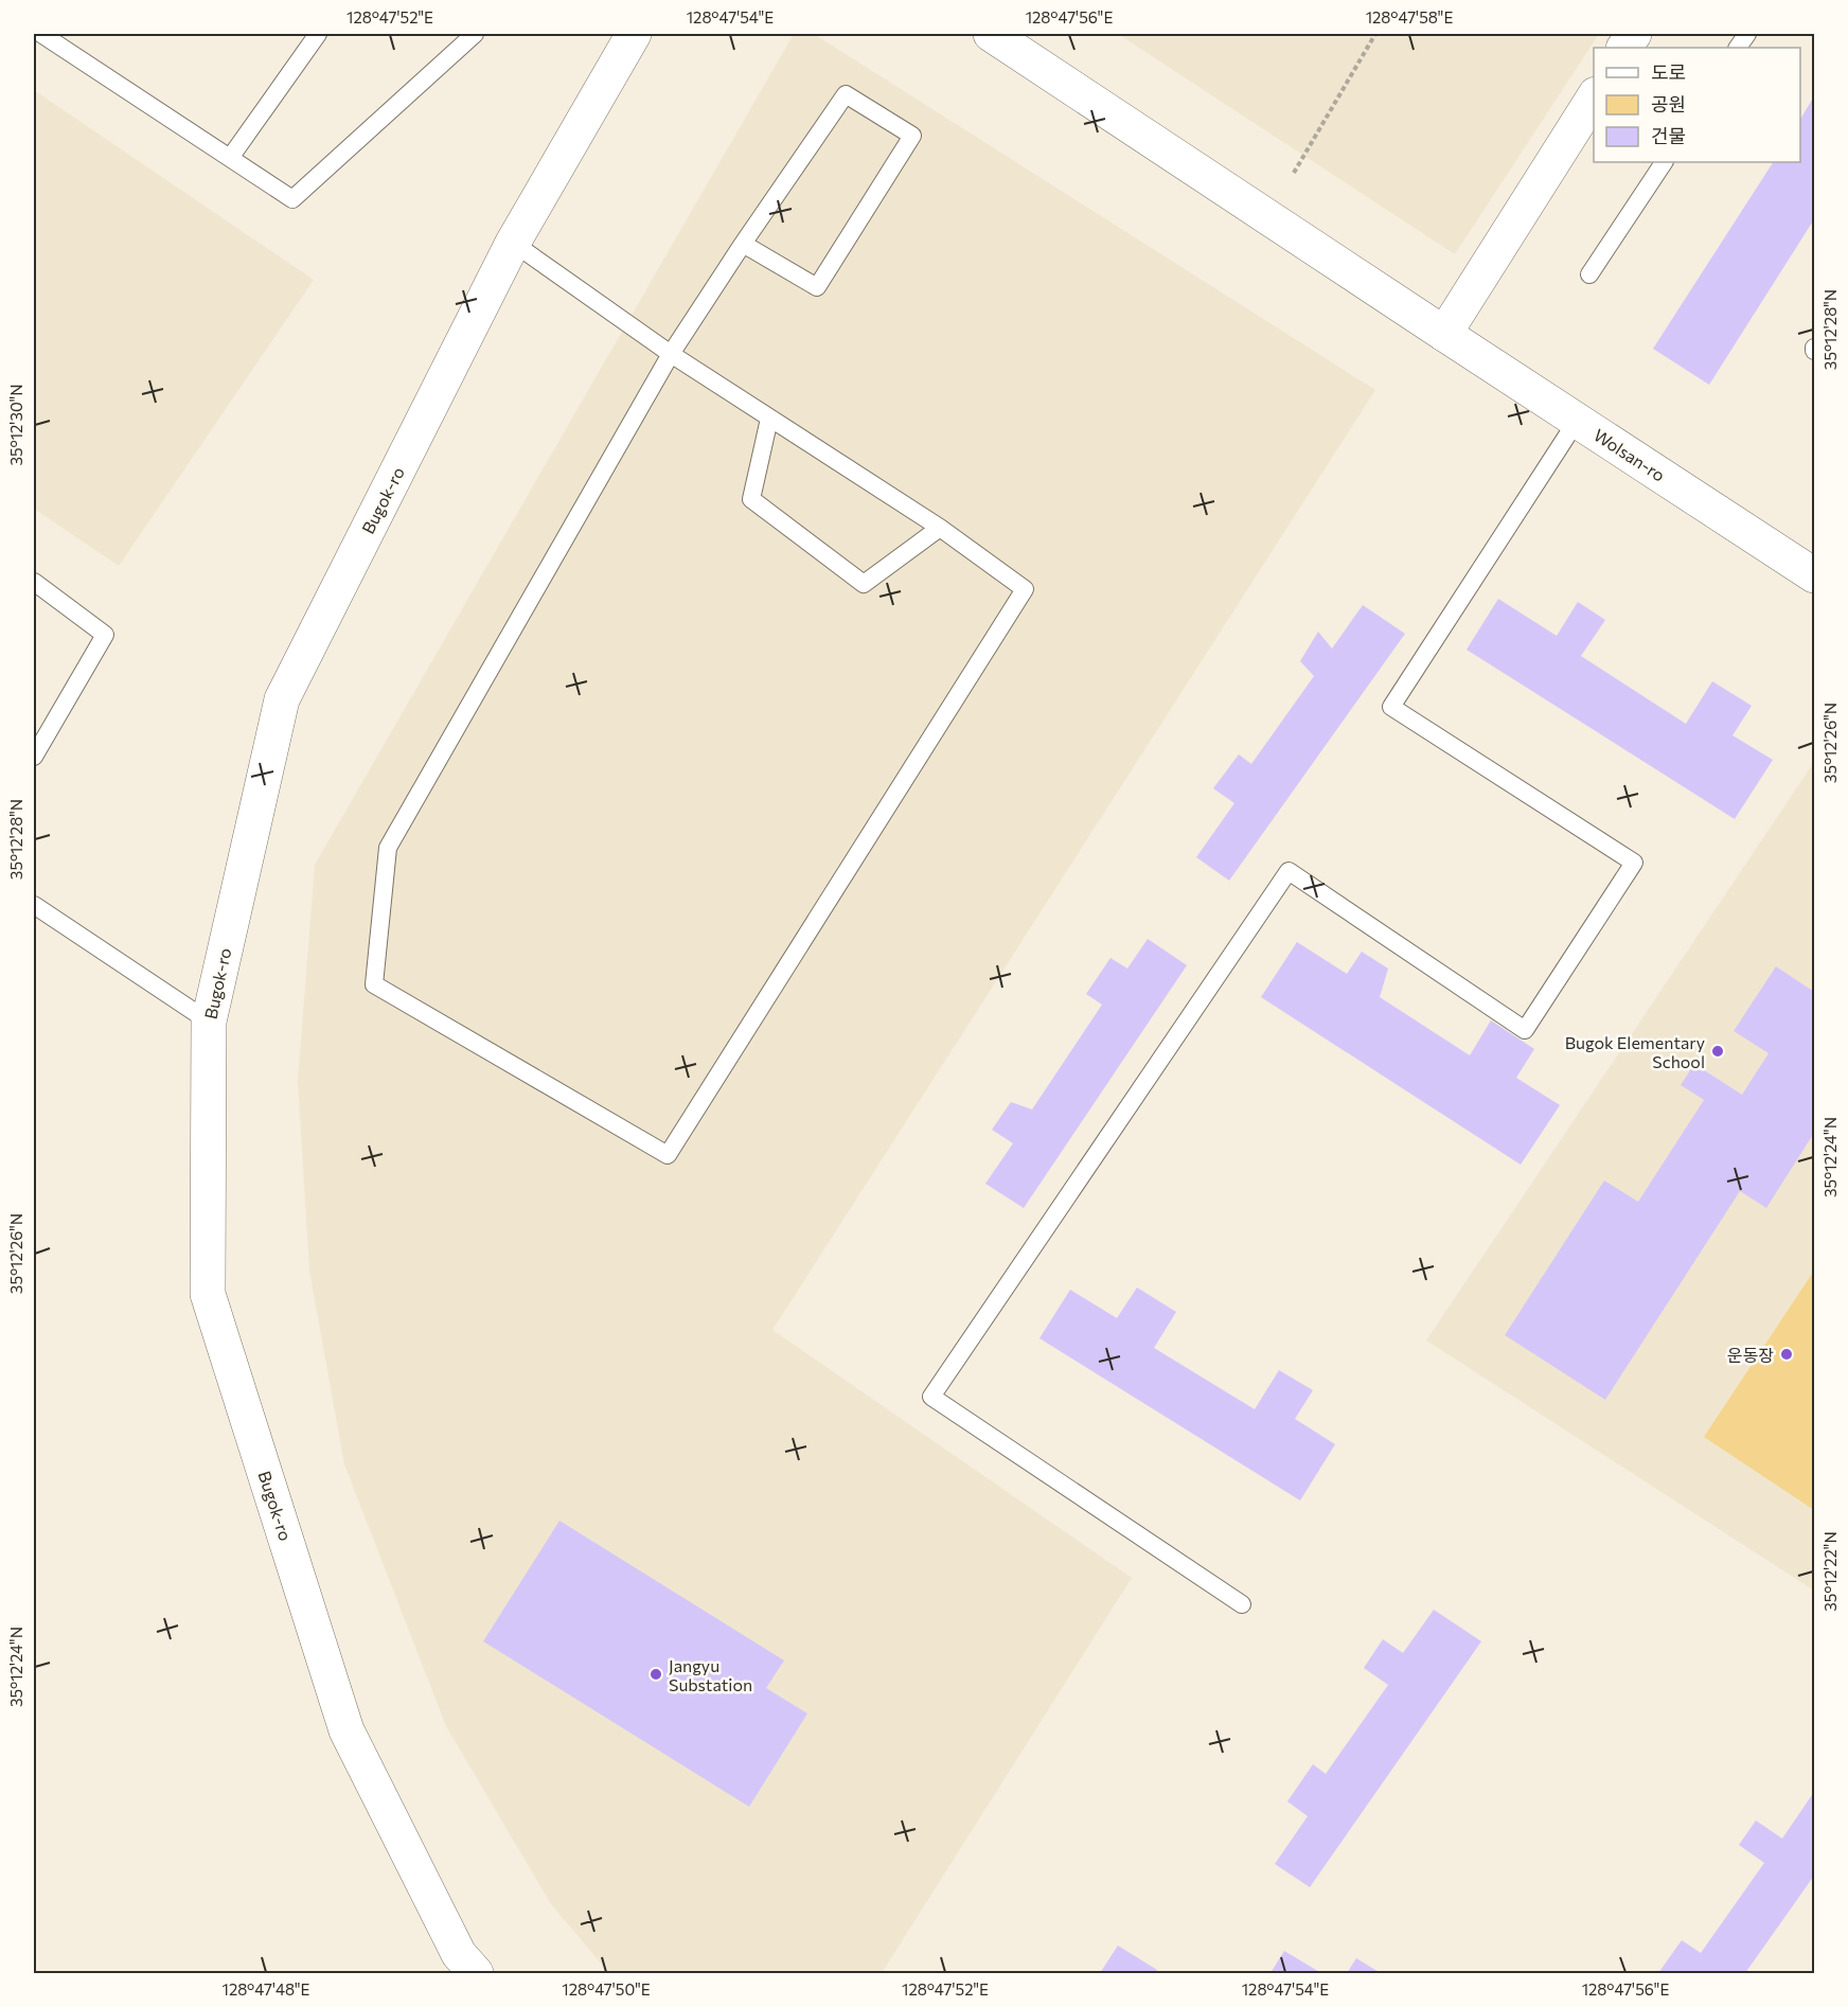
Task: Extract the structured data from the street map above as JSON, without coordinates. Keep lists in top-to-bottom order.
{
  "streets": {
    "street": ["Wolsan-ro", "Bugok-ro"]
  },
  "places": ["Bugok Elementary School", "운동장", "Jangyu Substation"],
  "legend": ["도로", "공원", "건물"],
  "coordinates": [
    "128°47'52\"E",
    "128°47'54\"E",
    "128°47'56\"E",
    "128°47'58\"E",
    "35°12'28\"N",
    "35°12'30\"N",
    "35°12'26\"N",
    "35°12'24\"N",
    "35°12'22\"N",
    "128°47'48\"E",
    "128°47'50\"E"
  ]
}
